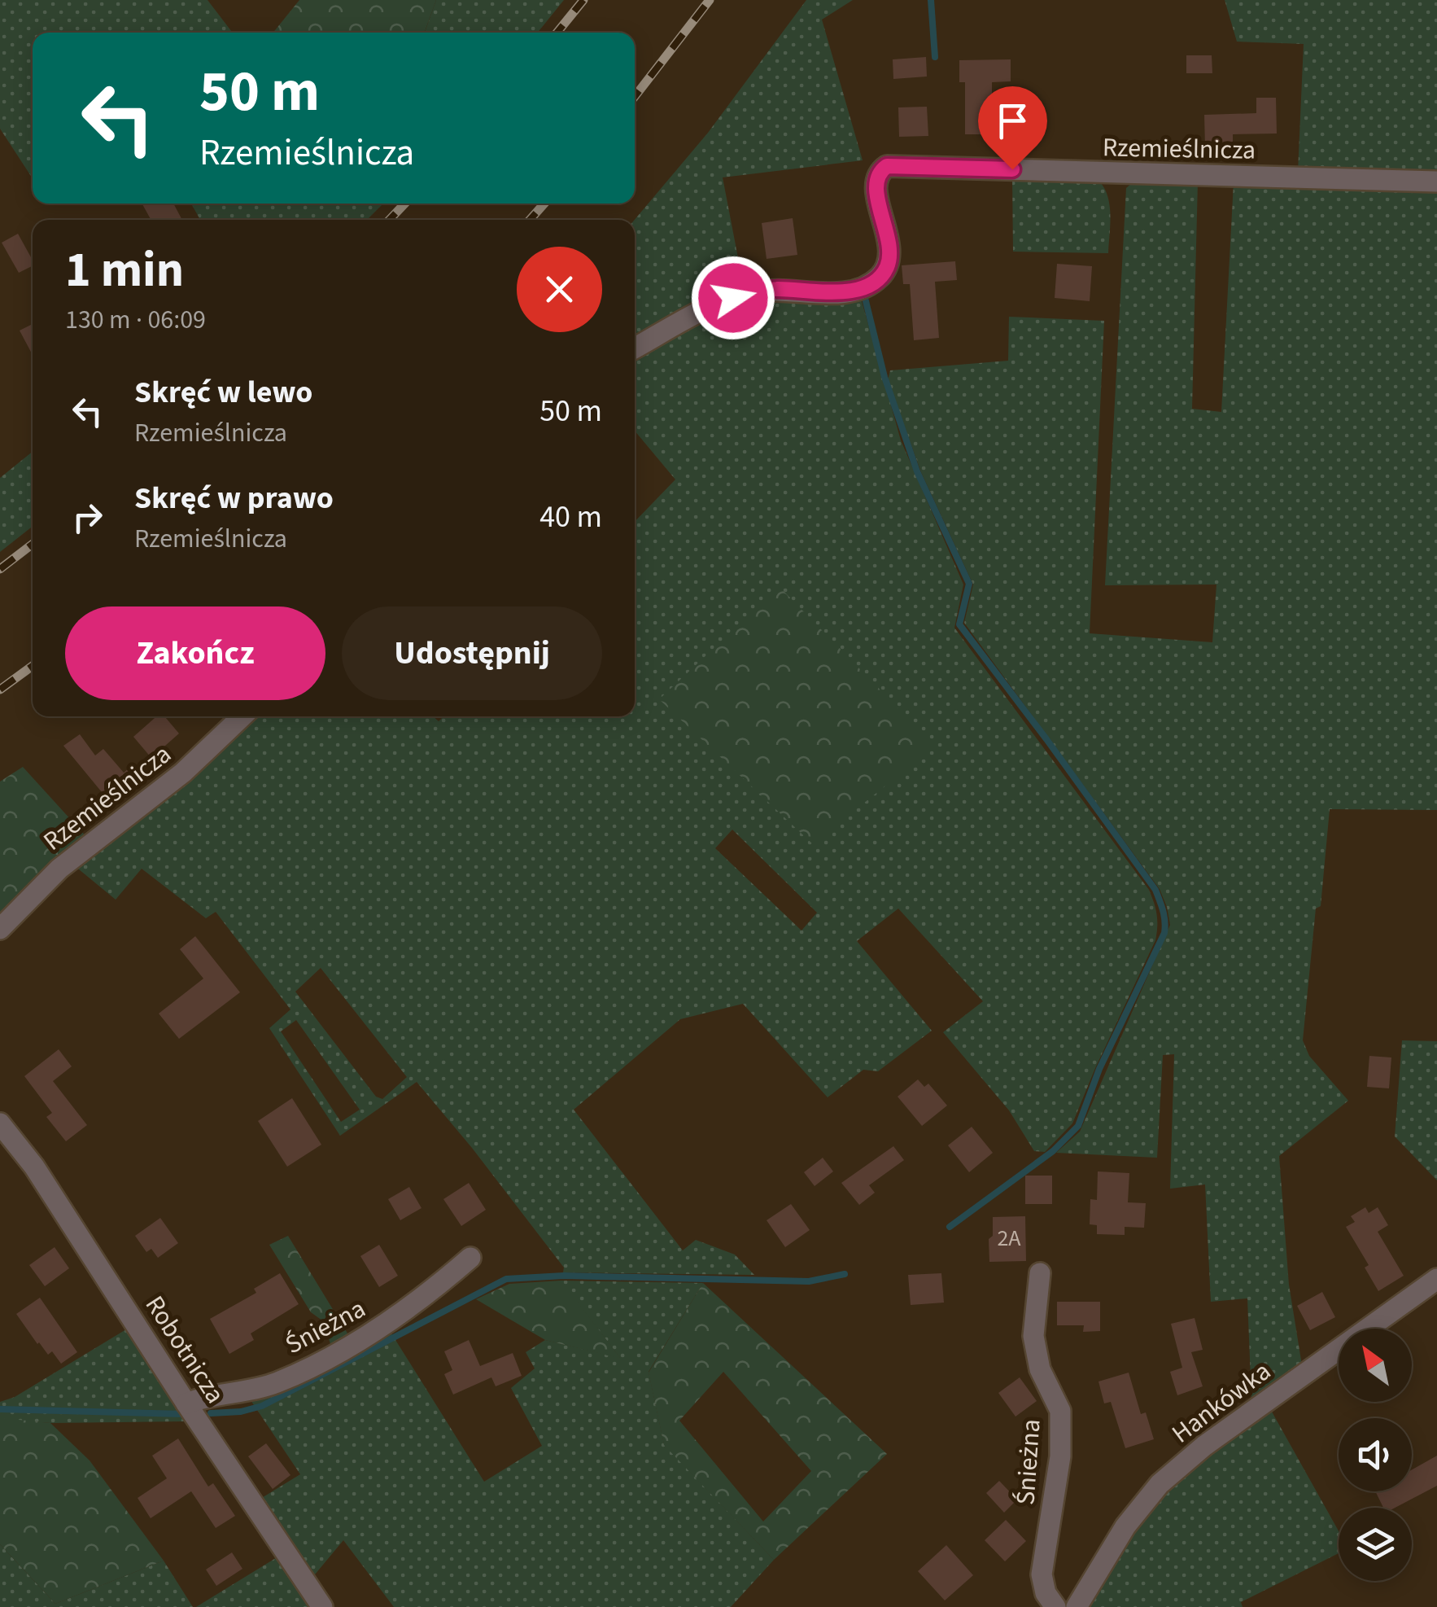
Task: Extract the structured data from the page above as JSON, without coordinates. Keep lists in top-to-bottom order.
{
  "streets": {
    "street": [
      "Rzemieślnicza",
      "Śnieżna",
      "Robotnicza",
      "Hankówka"
    ]
  },
  "crossings": [
    ["Śnieżna", "Robotnicza"]
  ],
  "house_numbers": ["2A"],
  "north": "top left",
  "page": {
    "turn": ["50 m", "Rzemieślnicza"],
    "heading": ["1 min", "130 m · 06:09"],
    "list": [
      {
        "name": "Skręć w lewo",
        "note": "Rzemieślnicza",
        "value": "50 m"
      },
      {
        "name": "Skręć w prawo",
        "note": "Rzemieślnicza",
        "value": "40 m"
      }
    ],
    "buttons": ["Zakończ", "Udostępnij"]
  }
}
